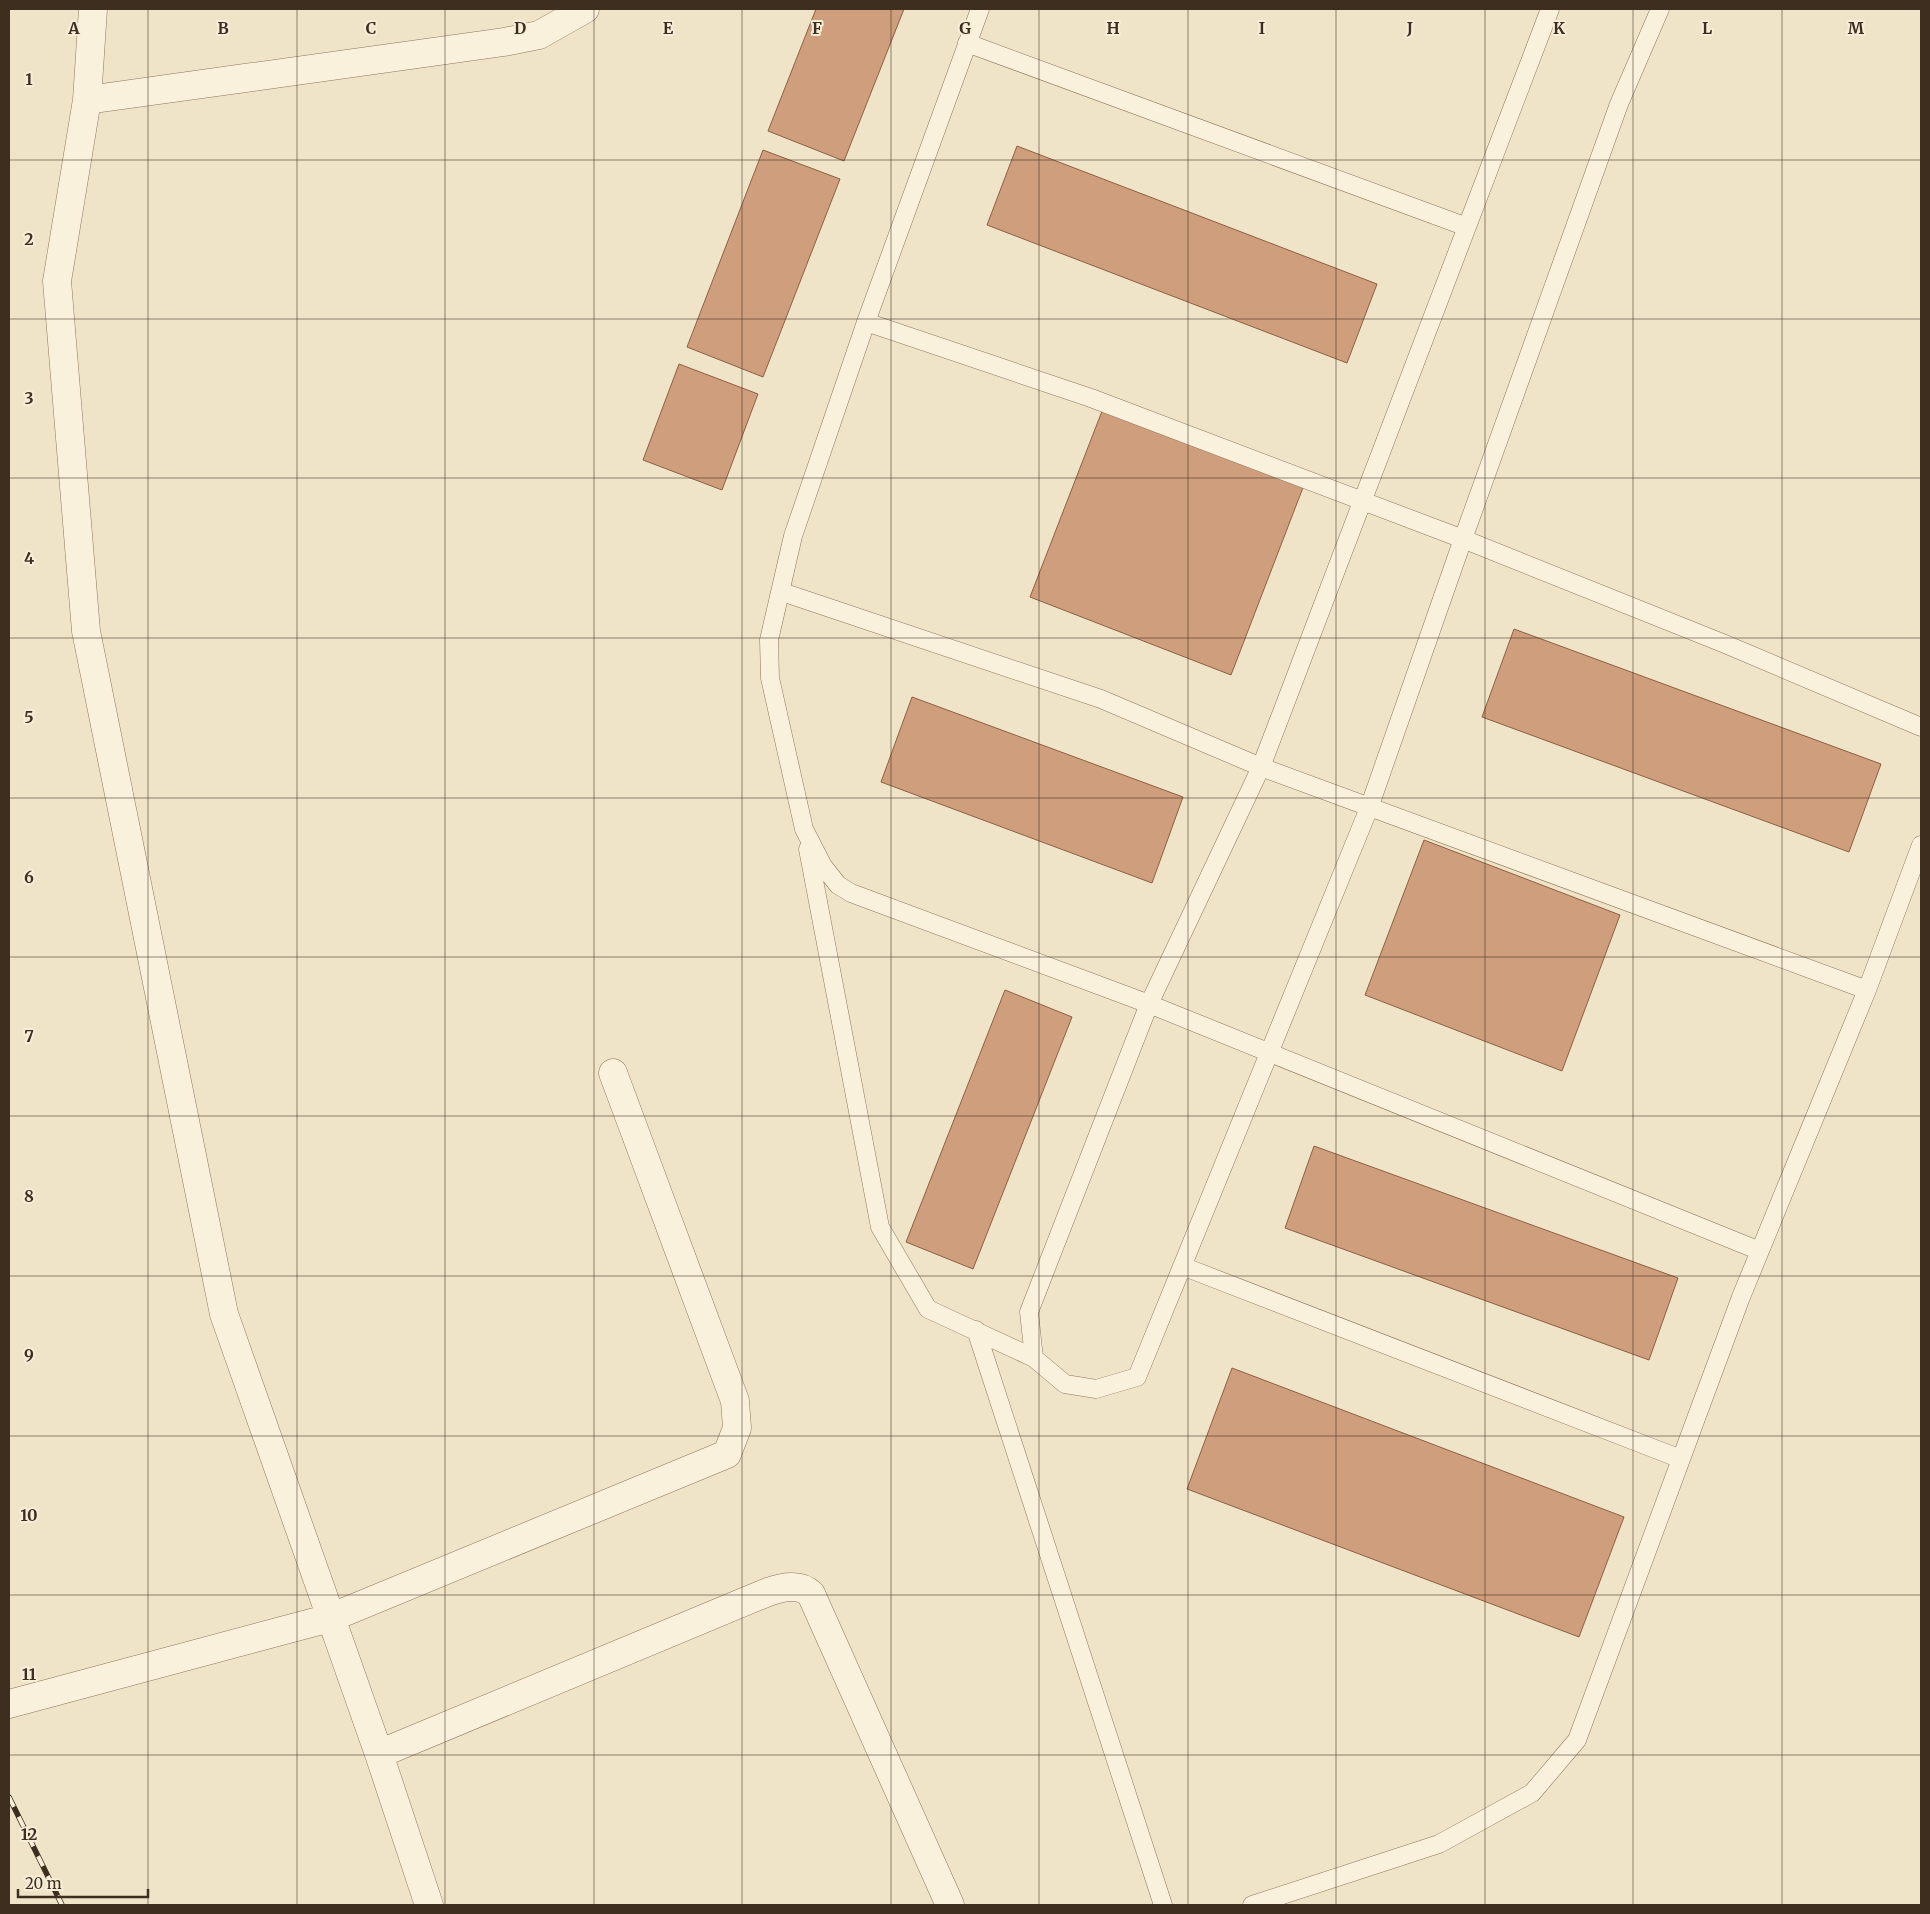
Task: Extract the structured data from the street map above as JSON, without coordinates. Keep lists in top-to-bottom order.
{
  "scale_bar": "20 m",
  "grid": {
    "columns": [
      "A",
      "B",
      "C",
      "D",
      "E",
      "F",
      "G",
      "H",
      "I",
      "J",
      "K",
      "L",
      "M"
    ],
    "rows": [
      "1",
      "2",
      "3",
      "4",
      "5",
      "6",
      "7",
      "8",
      "9",
      "10",
      "11",
      "12"
    ]
  }
}
